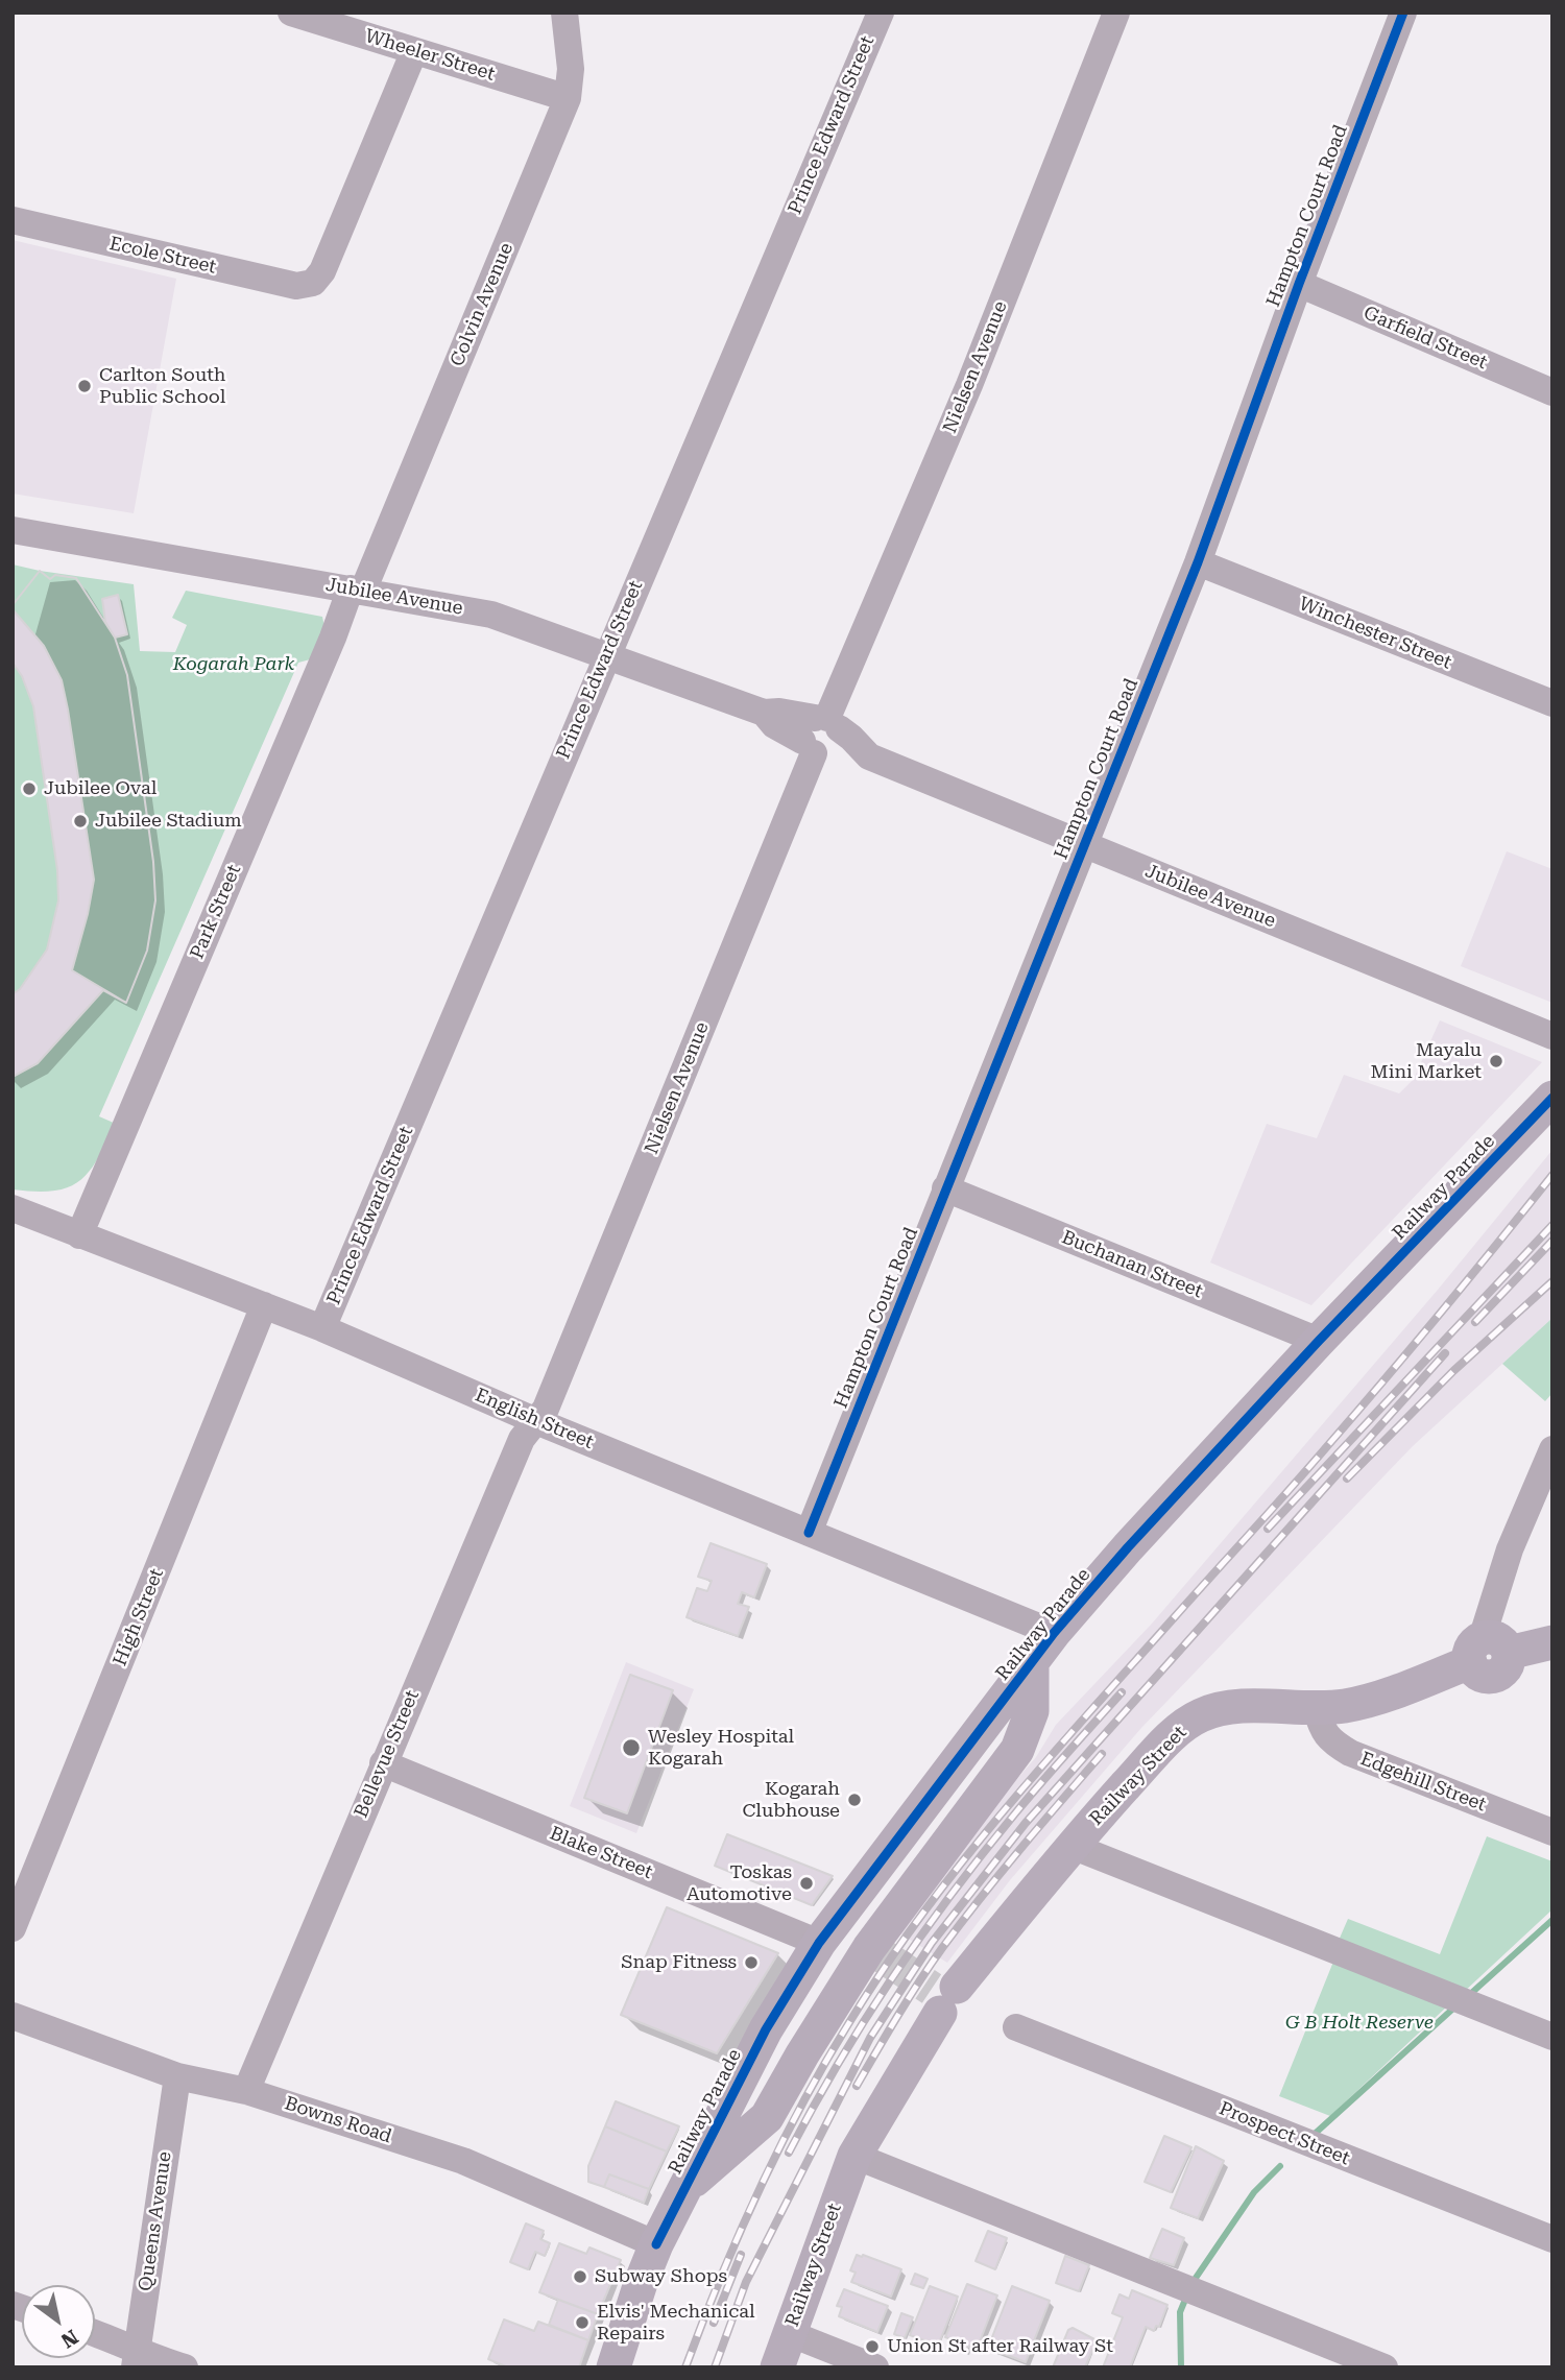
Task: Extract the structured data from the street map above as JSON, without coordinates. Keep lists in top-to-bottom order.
{
  "streets": {
    "main road": ["Railway Parade", "Railway Street"],
    "street": [
      "Wheeler Street",
      "Prince Edward Street",
      "Hampton Court Road",
      "Ecole Street",
      "Colvin Avenue",
      "Garfield Street",
      "Nielsen Avenue",
      "Jubilee Avenue",
      "Winchester Street",
      "Park Street",
      "Buchanan Street",
      "English Street",
      "High Street",
      "Bellevue Street",
      "Edgehill Street",
      "Blake Street",
      "Bowns Road",
      "Prospect Street",
      "Queens Avenue"
    ]
  },
  "crossings": [
    ["Wheeler Street", "Ecole Street"],
    ["Wheeler Street", "Colvin Avenue"],
    ["Prince Edward Street", "Jubilee Avenue"],
    ["Prince Edward Street", "English Street"],
    ["Hampton Court Road", "Garfield Street"],
    ["Hampton Court Road", "Jubilee Avenue"],
    ["Hampton Court Road", "Winchester Street"],
    ["Hampton Court Road", "Buchanan Street"],
    ["Hampton Court Road", "English Street"],
    ["Colvin Avenue", "Jubilee Avenue"],
    ["Colvin Avenue", "Park Street"],
    ["Nielsen Avenue", "Jubilee Avenue"],
    ["Nielsen Avenue", "English Street"],
    ["Nielsen Avenue", "Bellevue Street"],
    ["Jubilee Avenue", "Park Street"],
    ["Park Street", "English Street"],
    ["Railway Parade", "Buchanan Street"],
    ["Railway Parade", "English Street"],
    ["Railway Parade", "Blake Street"],
    ["Railway Parade", "Bowns Road"],
    ["English Street", "High Street"],
    ["English Street", "Bellevue Street"],
    ["Bellevue Street", "Blake Street"],
    ["Bellevue Street", "Bowns Road"],
    ["Railway Street", "Edgehill Street"],
    ["Bowns Road", "Queens Avenue"]
  ],
  "parks": ["Kogarah Park", "G B Holt Reserve"],
  "places": [
    "Carlton South Public School",
    "Jubilee Oval",
    "Jubilee Stadium",
    "Mayalu Mini Market",
    "Wesley Hospital Kogarah",
    "Kogarah Clubhouse",
    "Toskas Automotive",
    "Snap Fitness",
    "Subway Shops",
    "Elvis' Mechanical Repairs",
    "Union St after Railway St"
  ],
  "north": "bottom right"
}
